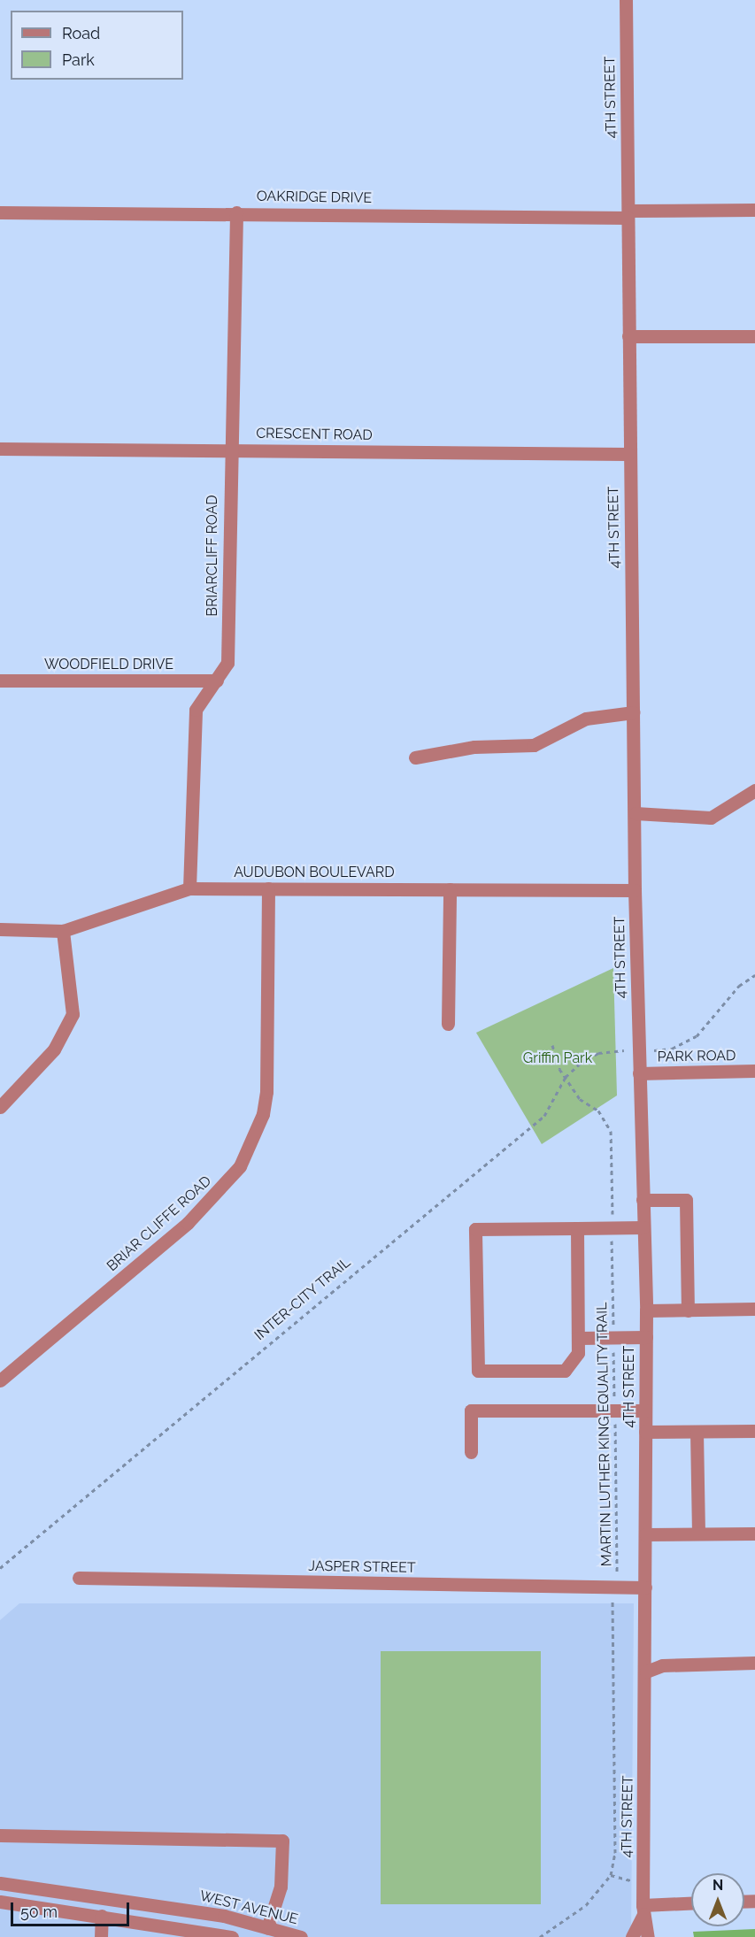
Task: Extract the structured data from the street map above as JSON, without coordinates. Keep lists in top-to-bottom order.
{
  "streets": {
    "street": [
      "4TH STREET",
      "OAKRIDGE DRIVE",
      "CRESCENT ROAD",
      "BRIARCLIFF ROAD",
      "WOODFIELD DRIVE",
      "AUDUBON BOULEVARD",
      "PARK ROAD",
      "BRIAR CLIFFE ROAD",
      "JASPER STREET",
      "WEST AVENUE"
    ],
    "path": ["INTER-CITY TRAIL", "MARTIN LUTHER KING EQUALITY TRAIL"]
  },
  "crossings": [
    ["4TH STREET", "OAKRIDGE DRIVE"],
    ["4TH STREET", "CRESCENT ROAD"],
    ["4TH STREET", "AUDUBON BOULEVARD"],
    ["4TH STREET", "PARK ROAD"],
    ["4TH STREET", "JASPER STREET"],
    ["OAKRIDGE DRIVE", "BRIARCLIFF ROAD"],
    ["CRESCENT ROAD", "BRIARCLIFF ROAD"],
    ["BRIARCLIFF ROAD", "WOODFIELD DRIVE"],
    ["BRIARCLIFF ROAD", "AUDUBON BOULEVARD"],
    ["AUDUBON BOULEVARD", "BRIAR CLIFFE ROAD"],
    ["INTER-CITY TRAIL", "MARTIN LUTHER KING EQUALITY TRAIL"],
    ["MARTIN LUTHER KING EQUALITY TRAIL", "JASPER STREET"]
  ],
  "parks": ["Griffin Park"],
  "legend": ["Road", "Park"],
  "scale_bar": "50 m",
  "north": "top"
}
